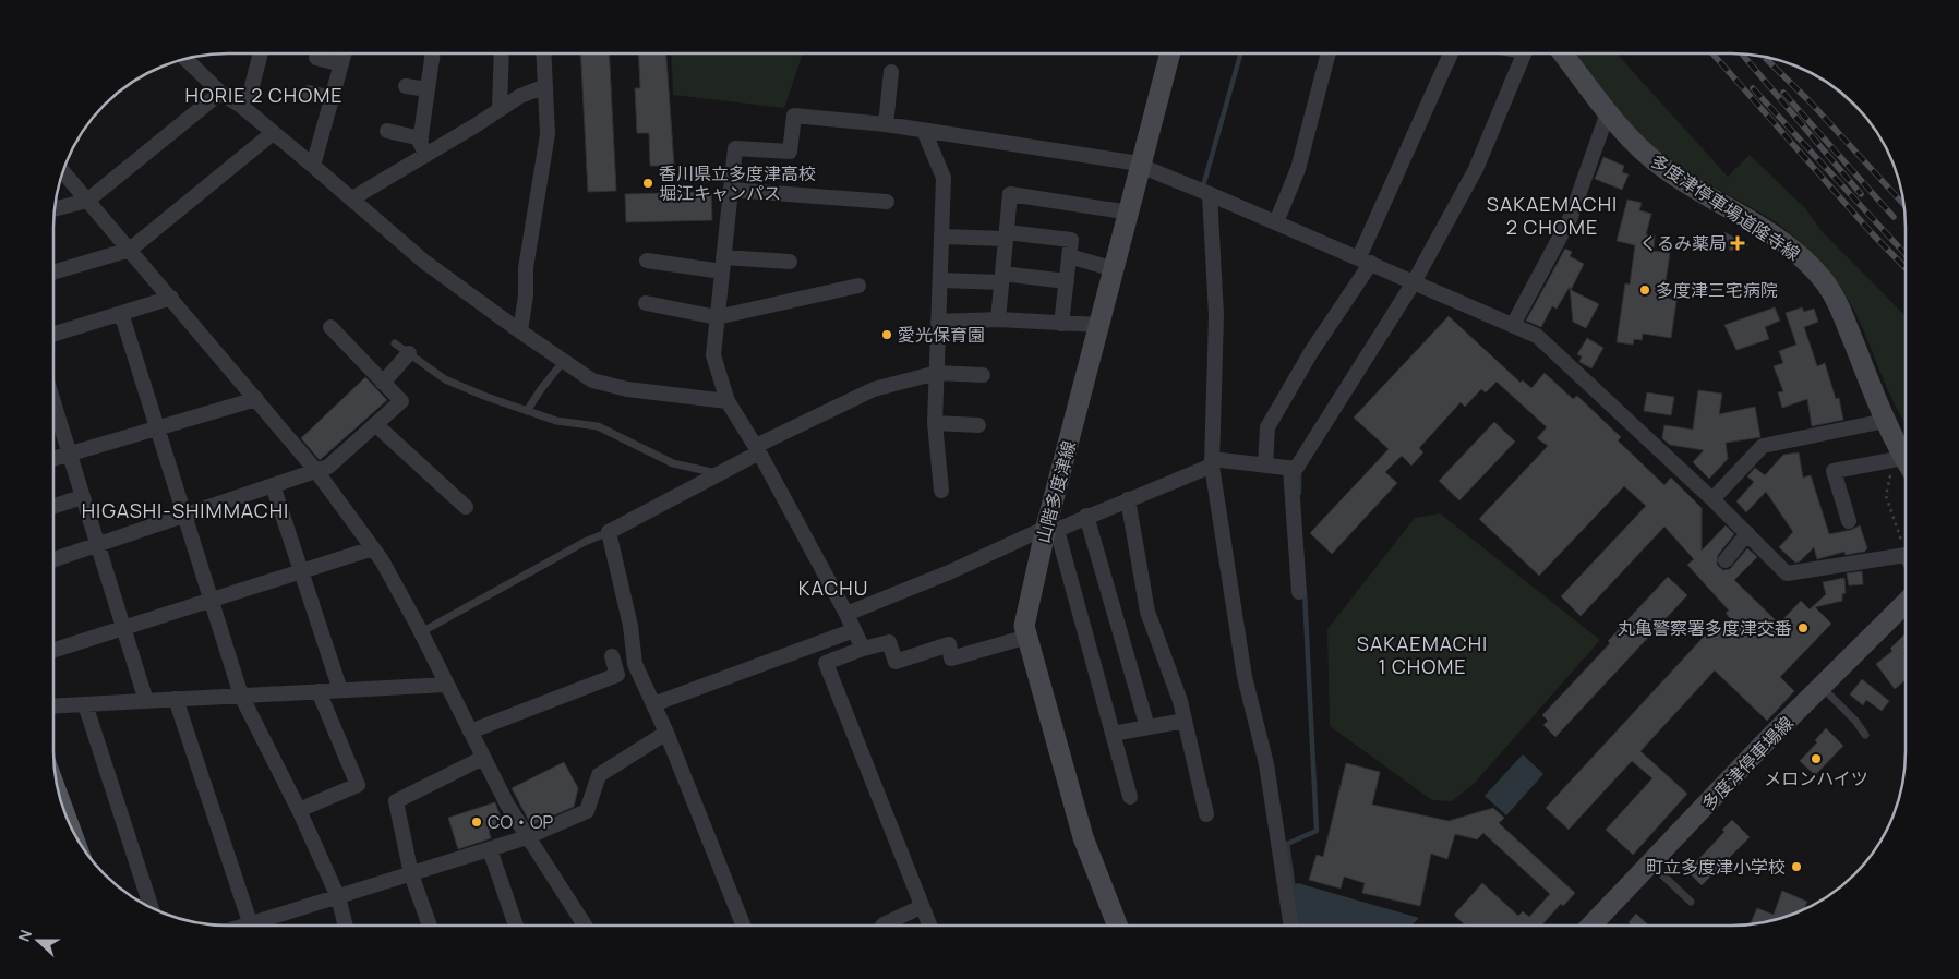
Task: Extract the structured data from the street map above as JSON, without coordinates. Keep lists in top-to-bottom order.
{
  "streets": {
    "main road": ["多度津停車場道隆寺線", "山階多度津線", "多度津停車場線"]
  },
  "districts": [
    "HORIE 2 CHOME",
    "SAKAEMACHI 2 CHOME",
    "HIGASHI-SHIMMACHI",
    "KACHU",
    "SAKAEMACHI 1 CHOME"
  ],
  "places": {
    "other": [
      "香川県立多度津高校 堀江キャンパス",
      "多度津三宅病院",
      "愛光保育園",
      "丸亀警察署多度津交番",
      "メロンハイツ",
      "CO・OP",
      "町立多度津小学校"
    ],
    "health": ["くるみ薬局"]
  },
  "north": "left"
}
